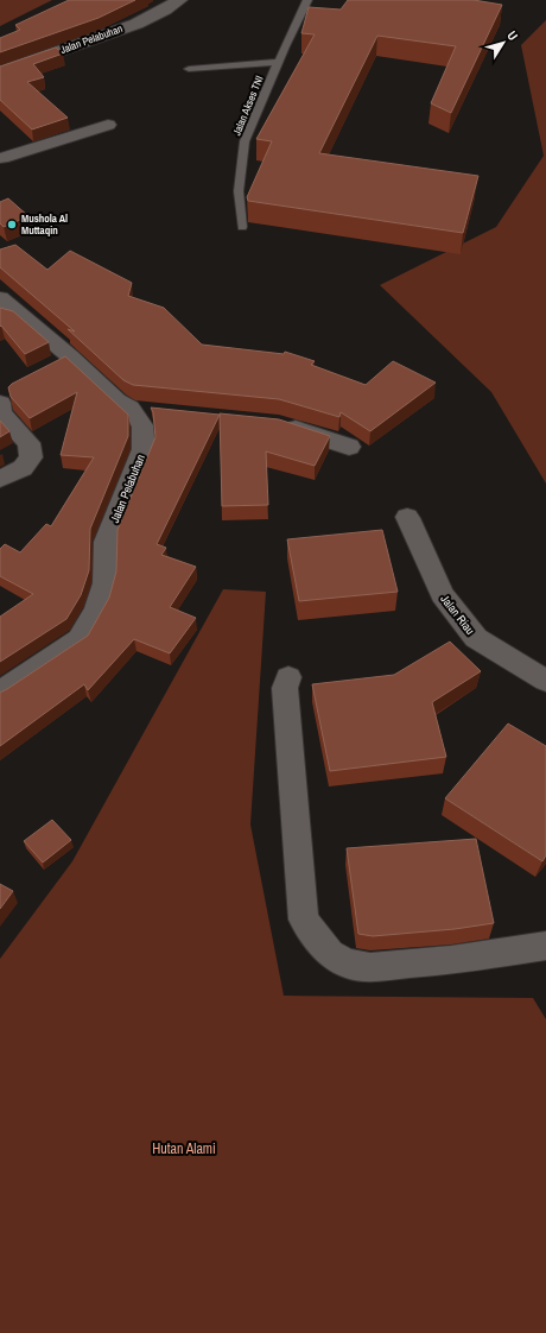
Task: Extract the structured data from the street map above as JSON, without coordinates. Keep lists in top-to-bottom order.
{
  "streets": {
    "street": ["Jalan Pelabuhan", "Jalan Riau"],
    "lane": ["Jalan Akses TNI"]
  },
  "parks": ["Hutan Alami"],
  "places": ["Mushola Al Muttaqin"],
  "north": "top right"
}
